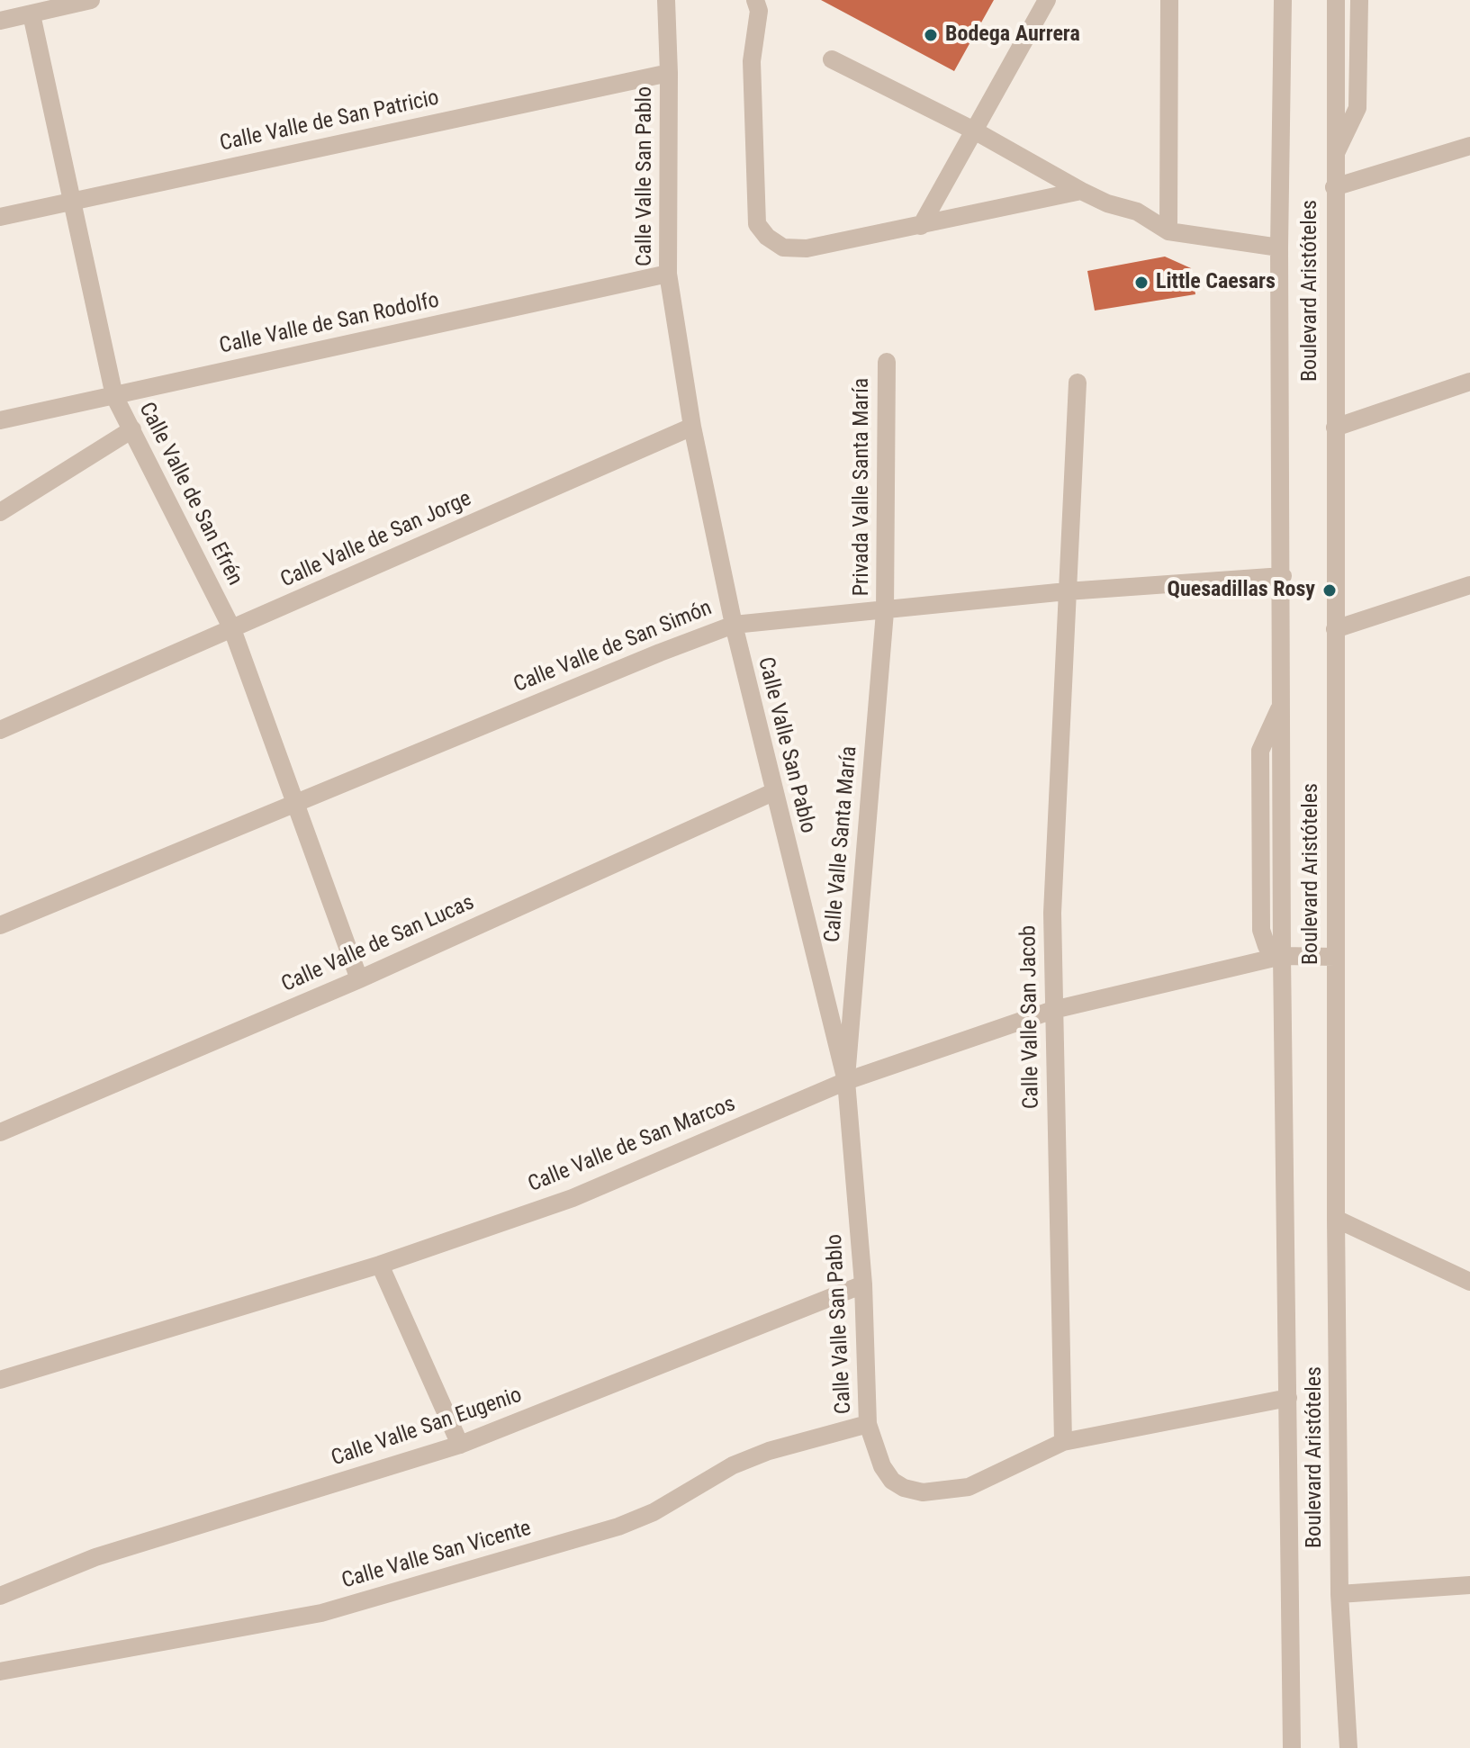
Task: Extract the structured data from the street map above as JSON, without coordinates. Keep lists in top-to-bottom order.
{
  "streets": {
    "street": [
      "Calle Valle de San Patricio",
      "Calle Valle San Pablo",
      "Boulevard Aristóteles",
      "Calle Valle de San Rodolfo",
      "Privada Valle Santa María",
      "Calle Valle de San Efrén",
      "Calle Valle de San Jorge",
      "Calle Valle de San Simón",
      "Calle Valle Santa María",
      "Calle Valle de San Lucas",
      "Calle Valle San Jacob",
      "Calle Valle de San Marcos",
      "Calle Valle San Eugenio",
      "Calle Valle San Vicente"
    ]
  },
  "crossings": [
    ["Calle Valle de San Patricio", "Calle Valle San Pablo"],
    ["Calle Valle de San Patricio", "Calle Valle de San Efrén"],
    ["Calle Valle San Pablo", "Calle Valle de San Rodolfo"],
    ["Calle Valle San Pablo", "Calle Valle de San Jorge"],
    ["Calle Valle San Pablo", "Calle Valle de San Simón"],
    ["Calle Valle San Pablo", "Calle Valle Santa María"],
    ["Calle Valle San Pablo", "Calle Valle de San Lucas"],
    ["Calle Valle San Pablo", "Calle Valle San Jacob"],
    ["Calle Valle San Pablo", "Calle Valle de San Marcos"],
    ["Calle Valle San Pablo", "Calle Valle San Eugenio"],
    ["Calle Valle San Pablo", "Calle Valle San Vicente"],
    ["Boulevard Aristóteles", "Calle Valle de San Simón"],
    ["Boulevard Aristóteles", "Calle Valle de San Marcos"],
    ["Calle Valle de San Rodolfo", "Calle Valle de San Efrén"],
    ["Privada Valle Santa María", "Calle Valle de San Simón"],
    ["Privada Valle Santa María", "Calle Valle Santa María"],
    ["Calle Valle de San Efrén", "Calle Valle de San Jorge"],
    ["Calle Valle de San Efrén", "Calle Valle de San Simón"],
    ["Calle Valle de San Efrén", "Calle Valle de San Lucas"],
    ["Calle Valle de San Simón", "Calle Valle Santa María"],
    ["Calle Valle de San Simón", "Calle Valle San Jacob"],
    ["Calle Valle Santa María", "Calle Valle de San Marcos"],
    ["Calle Valle San Jacob", "Calle Valle de San Marcos"]
  ],
  "places": ["Bodega Aurrera", "Little Caesars", "Quesadillas Rosy"]
}
